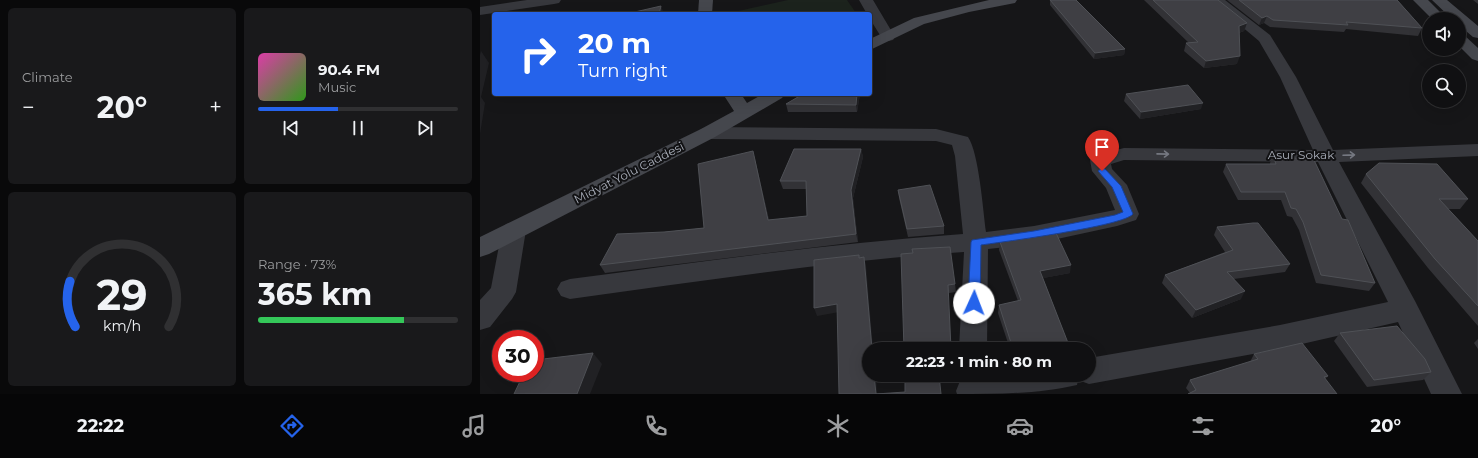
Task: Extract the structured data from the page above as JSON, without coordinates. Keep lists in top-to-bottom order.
{
  "streets": {
    "street": ["Asur Sokak", "Midyat Yolu Caddesi"]
  },
  "page": {
    "tile": [
      "Climate",
      ["Range · 73%", "365 km"]
    ],
    "turn": ["20 m", "Turn right"],
    "song": ["90.4 FM", "Music"],
    "heat": ["−", "20°", "+"],
    "limit": "30",
    "trip": "22:23 · 1 min · 80 m",
    "tabs": ["22:22", "20°"],
    "gauge": ["29", "km/h"]
  }
}
